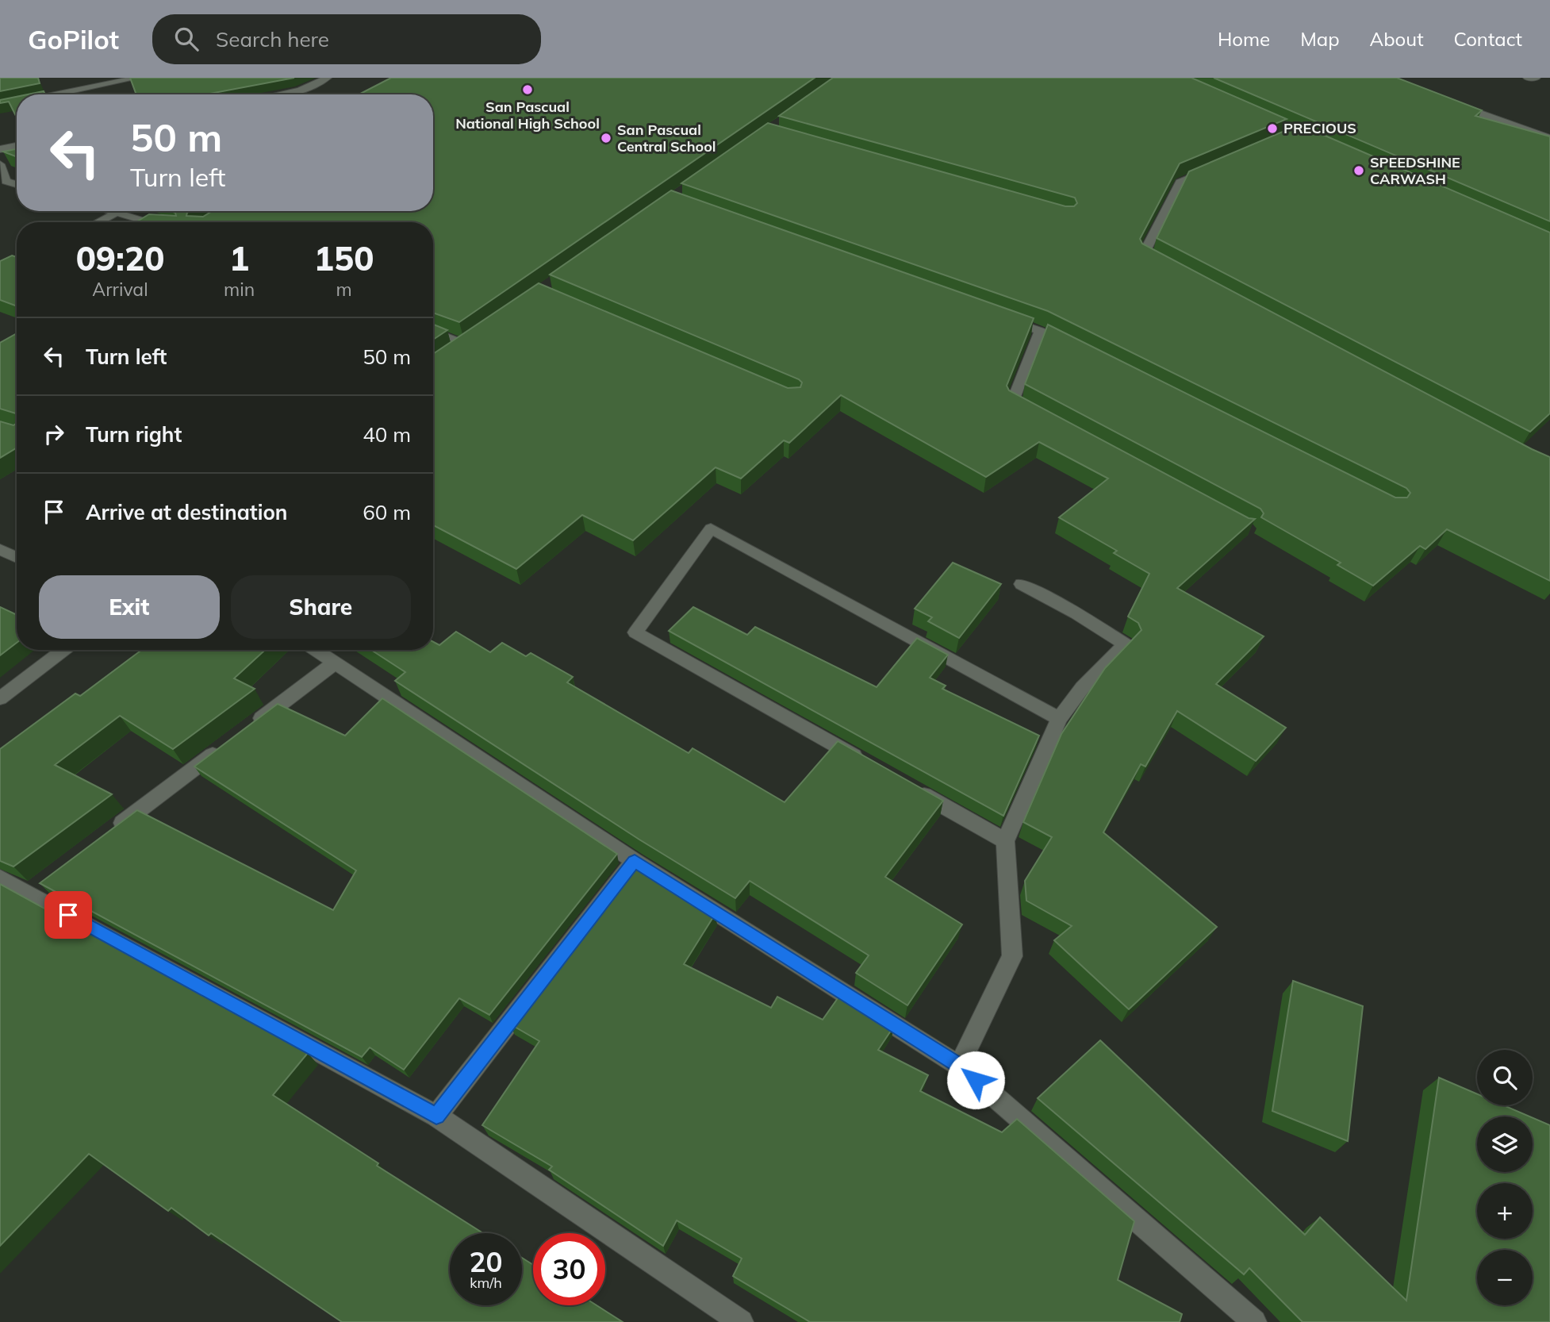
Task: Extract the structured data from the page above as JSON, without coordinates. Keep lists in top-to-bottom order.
{
  "places": [
    "San Pascual National High School",
    "PRECIOUS",
    "San Pascual Central School",
    "SPEEDSHINE CARWASH"
  ],
  "page": {
    "header": "GoPilot",
    "search": "Search here",
    "nav": [
      "Home",
      "Map",
      "About",
      "Contact"
    ],
    "turn": ["50 m", "Turn left"],
    "eta": [
      "09:20",
      "Arrival",
      "1",
      "min",
      "150",
      "m"
    ],
    "list": [
      {
        "name": "Turn left",
        "value": "50 m"
      },
      {
        "name": "Turn right",
        "value": "40 m"
      },
      {
        "name": "Arrive at destination",
        "value": "60 m"
      }
    ],
    "buttons": ["Exit", "Share"],
    "map_buttons": ["+", "−"],
    "speed": "20 km/h",
    "limit": "30"
  }
}
